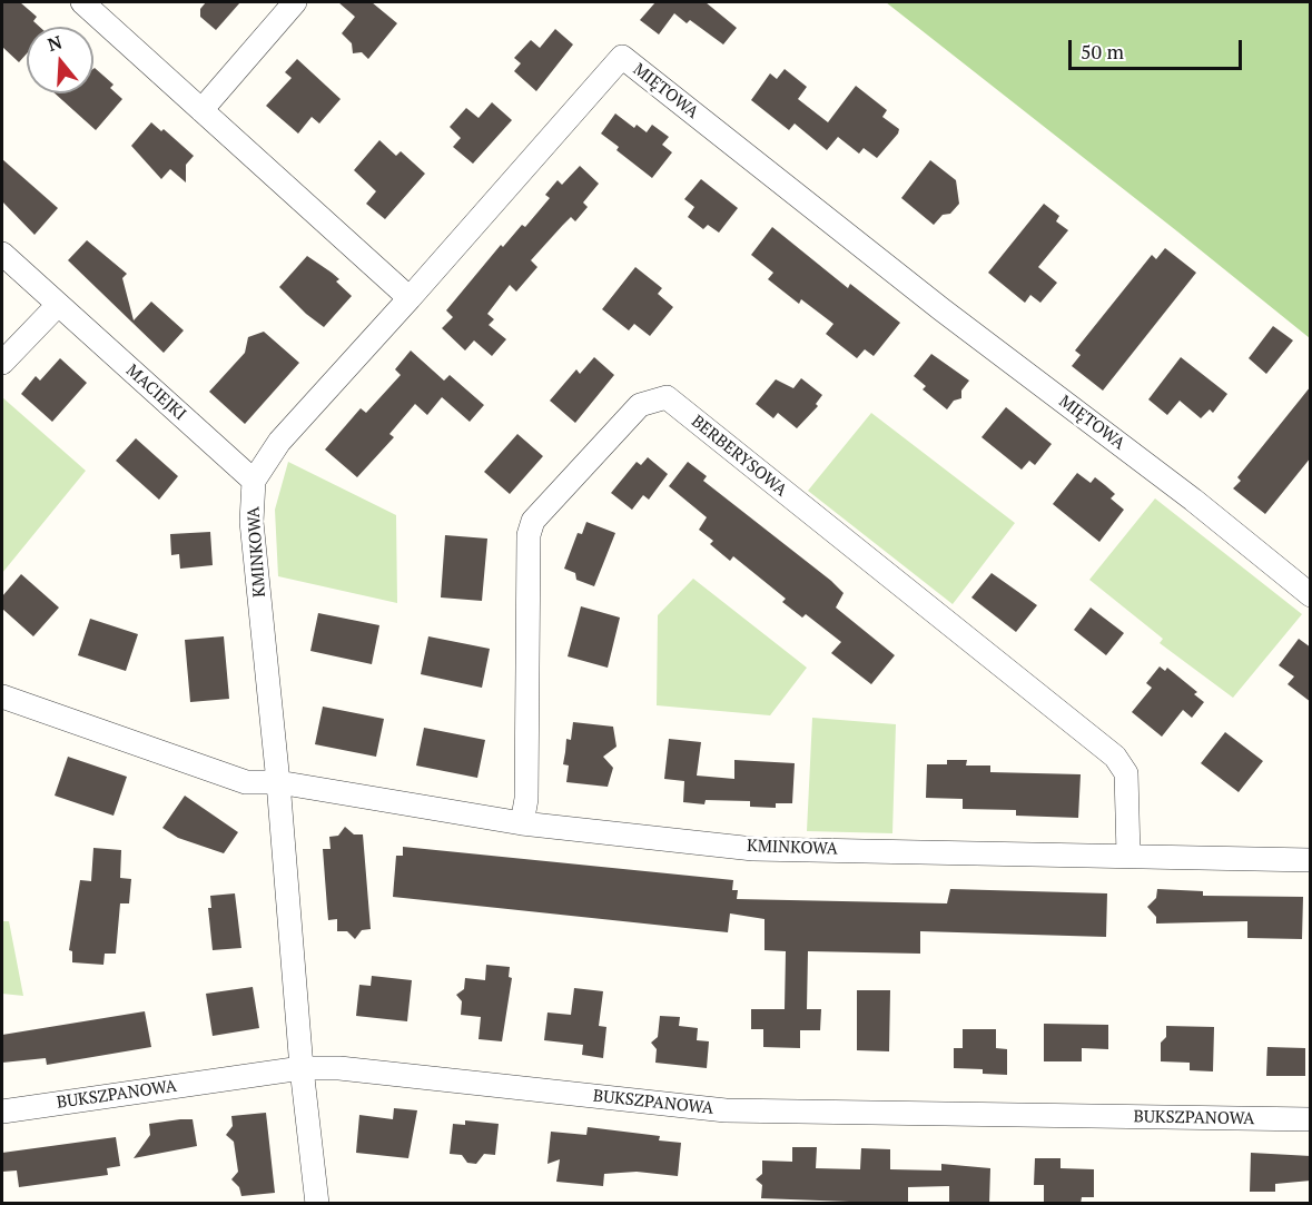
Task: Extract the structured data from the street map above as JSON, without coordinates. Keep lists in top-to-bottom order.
{
  "streets": {
    "street": [
      "MIĘTOWA",
      "MACIEJKI",
      "BERBERYSOWA",
      "KMINKOWA",
      "BUKSZPANOWA"
    ]
  },
  "crossings": [
    ["MACIEJKI", "KMINKOWA"],
    ["BERBERYSOWA", "KMINKOWA"],
    ["KMINKOWA", "BUKSZPANOWA"]
  ],
  "scale_bar": "50 m",
  "north": "top"
}
